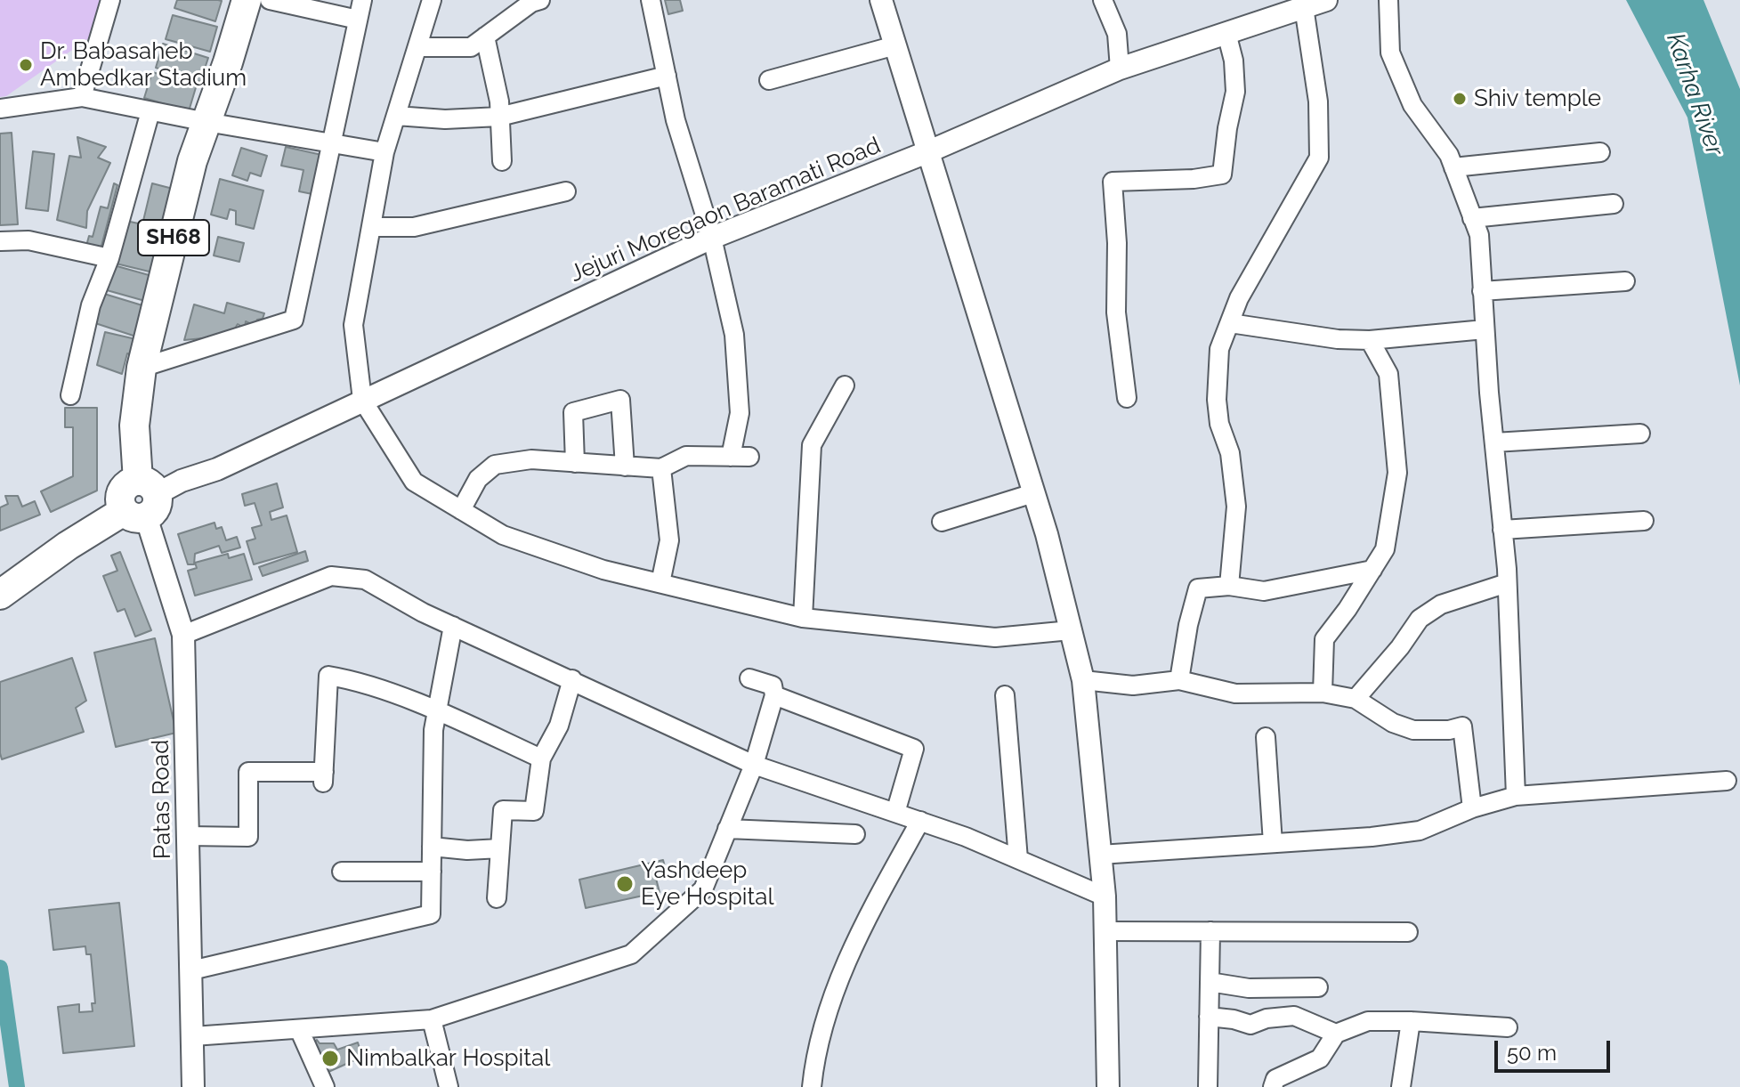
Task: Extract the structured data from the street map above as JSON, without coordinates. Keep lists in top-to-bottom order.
{
  "streets": {
    "main road": ["SH68"],
    "street": ["Jejuri Moregaon Baramati Road", "Patas Road"]
  },
  "crossings": [
    ["Jejuri Moregaon Baramati Road", "SH68"],
    ["Jejuri Moregaon Baramati Road", "Patas Road"],
    ["SH68", "Patas Road"]
  ],
  "water": ["Karha River"],
  "places": [
    "Dr. Babasaheb Ambedkar Stadium",
    "Shiv temple",
    "Yashdeep Eye Hospital",
    "Nimbalkar Hospital"
  ],
  "scale_bar": "50 m"
}
